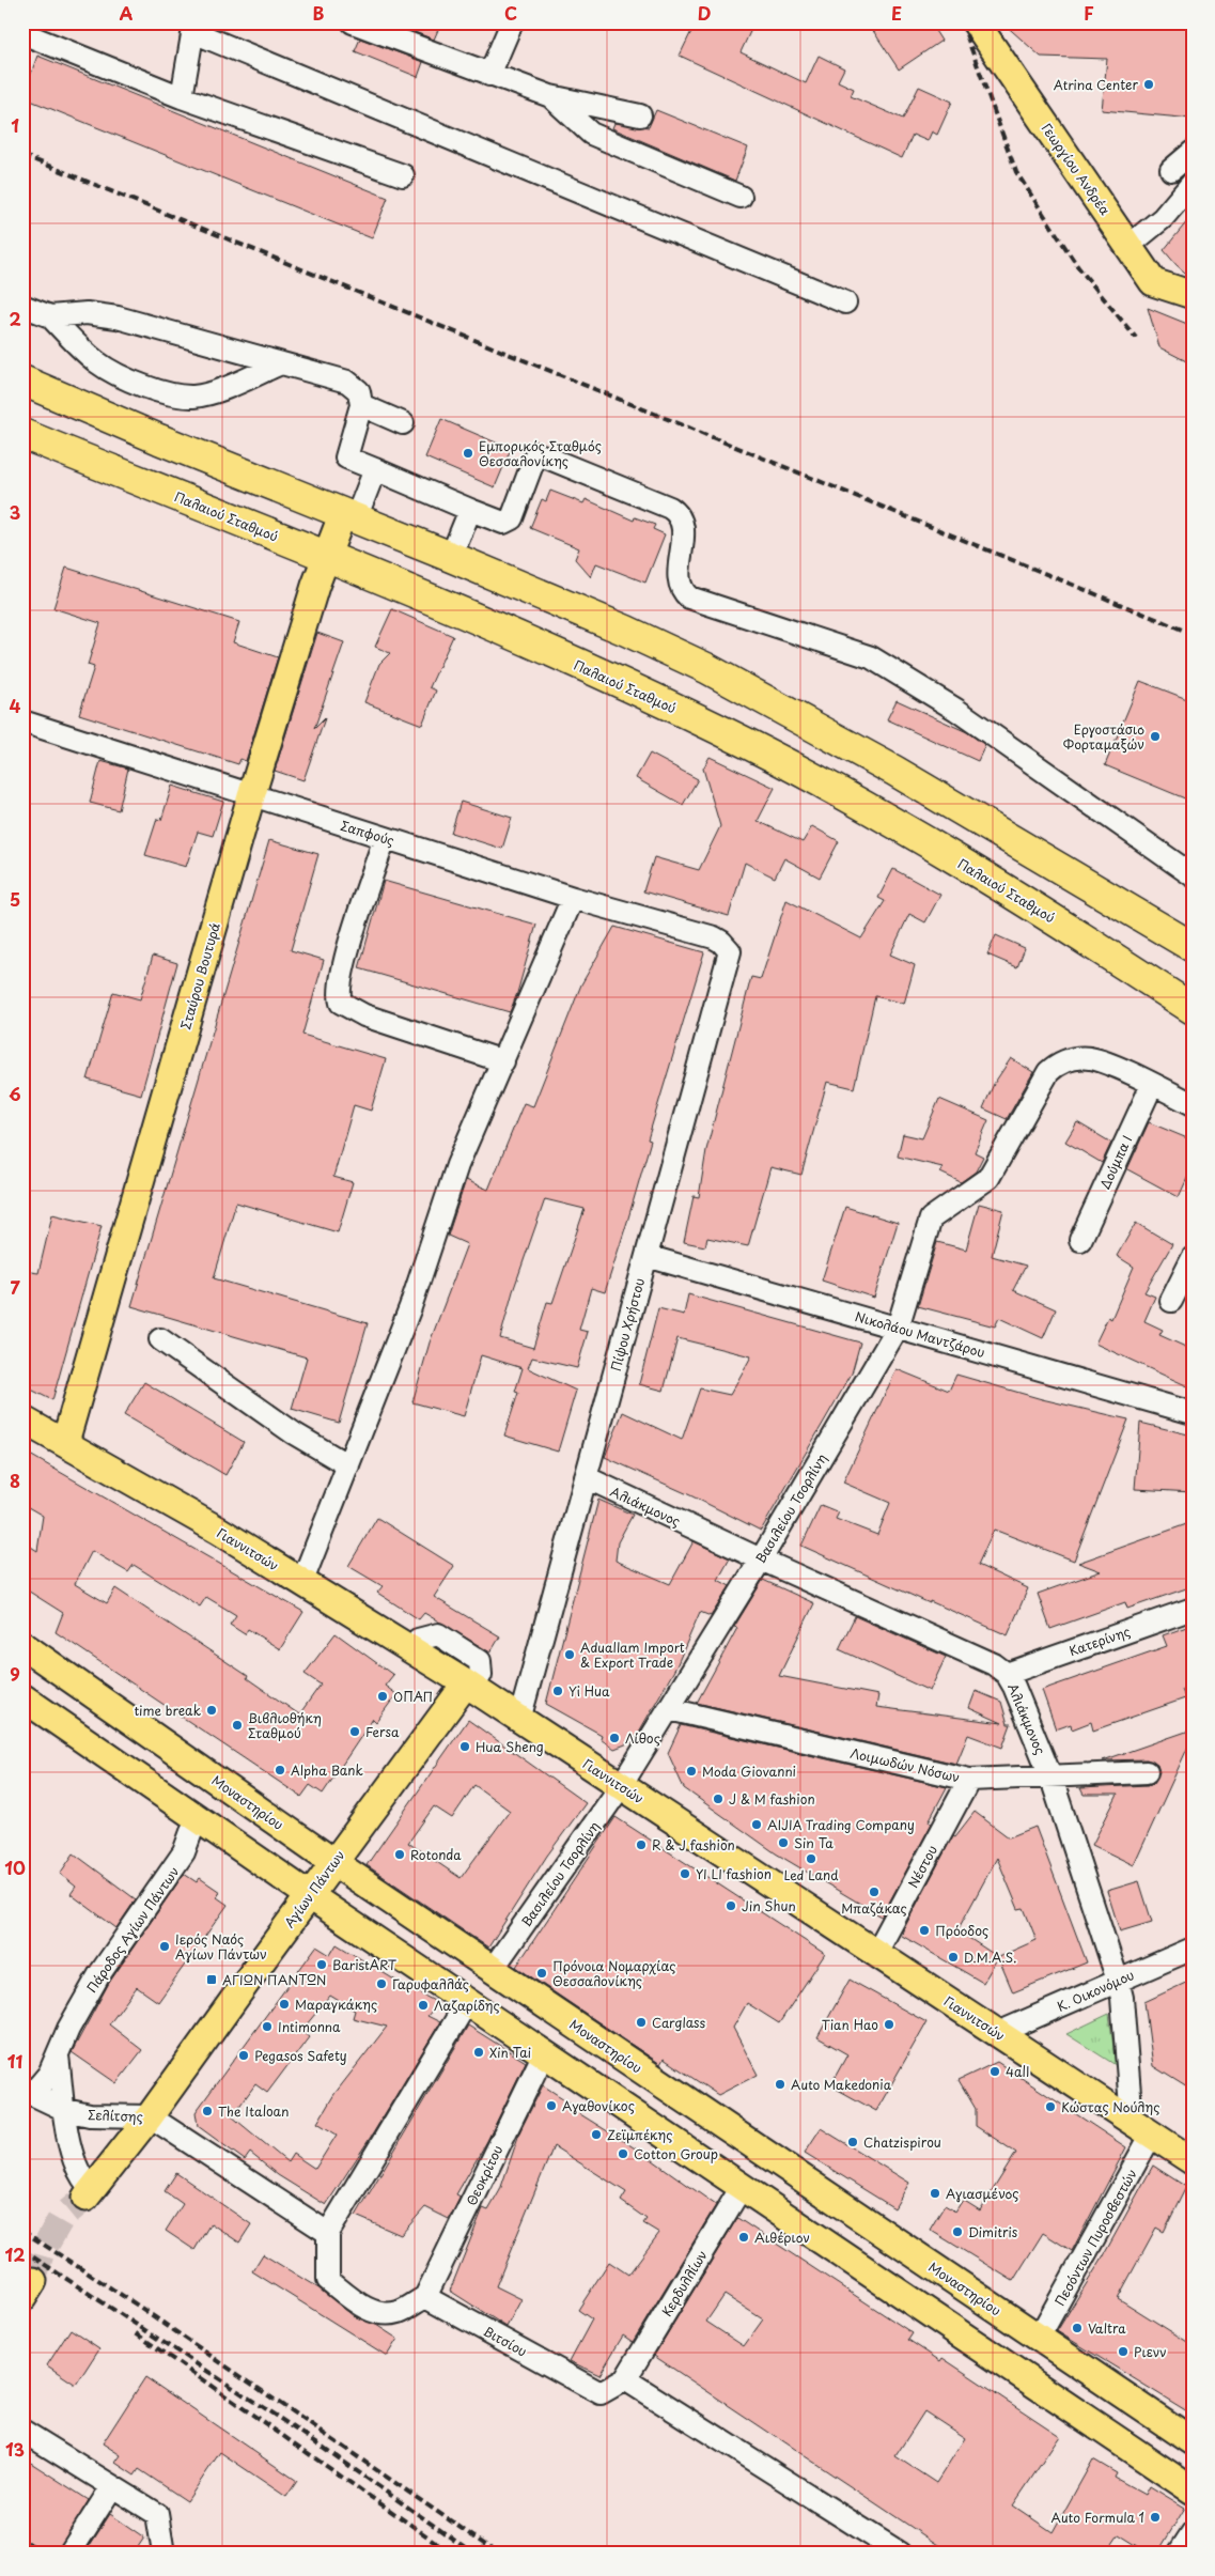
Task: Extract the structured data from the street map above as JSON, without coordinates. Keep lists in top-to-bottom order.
{
  "streets": {
    "highway": ["Παλαιού Σταθμού"],
    "main road": [
      "Γεωργίου Ανδρέα",
      "Σταύρου Βουτυρά",
      "Γιαννιτσών",
      "Μοναστηρίου",
      "Αγίων Πάντων"
    ],
    "street": [
      "Σαπφούς",
      "Δούμπα Ι",
      "Πίψου Χρήστου",
      "Νικολάου Μαντζάρου",
      "Αλιάκμονος",
      "Βασιλείου Τσορλίνη",
      "Κατερίνης",
      "Λοιμωδών Νόσων",
      "Νέστου",
      "Πάροδος Αγίων Πάντων",
      "Κ. Οικονόμου",
      "Σελίτσης",
      "Θεοκρίτου",
      "Πεσόντων Πυροσβεστών",
      "Κερδυλλίων",
      "Βιτσίου"
    ]
  },
  "crossings": [
    ["Παλαιού Σταθμού", "Σταύρου Βουτυρά"],
    ["Σαπφούς", "Σταύρου Βουτυρά"],
    ["Σαπφούς", "Πίψου Χρήστου"],
    ["Σταύρου Βουτυρά", "Γιαννιτσών"],
    ["Δούμπα Ι", "Βασιλείου Τσορλίνη"],
    ["Πίψου Χρήστου", "Νικολάου Μαντζάρου"],
    ["Πίψου Χρήστου", "Αλιάκμονος"],
    ["Πίψου Χρήστου", "Γιαννιτσών"],
    ["Νικολάου Μαντζάρου", "Βασιλείου Τσορλίνη"],
    ["Αλιάκμονος", "Βασιλείου Τσορλίνη"],
    ["Αλιάκμονος", "Γιαννιτσών"],
    ["Αλιάκμονος", "Κατερίνης"],
    ["Αλιάκμονος", "Λοιμωδών Νόσων"],
    ["Αλιάκμονος", "Κ. Οικονόμου"],
    ["Αλιάκμονος", "Πεσόντων Πυροσβεστών"],
    ["Βασιλείου Τσορλίνη", "Γιαννιτσών"],
    ["Βασιλείου Τσορλίνη", "Λοιμωδών Νόσων"],
    ["Βασιλείου Τσορλίνη", "Μοναστηρίου"],
    ["Γιαννιτσών", "Νέστου"],
    ["Γιαννιτσών", "Αγίων Πάντων"],
    ["Γιαννιτσών", "Κ. Οικονόμου"],
    ["Γιαννιτσών", "Πεσόντων Πυροσβεστών"],
    ["Λοιμωδών Νόσων", "Νέστου"],
    ["Μοναστηρίου", "Αγίων Πάντων"],
    ["Μοναστηρίου", "Πεσόντων Πυροσβεστών"],
    ["Αγίων Πάντων", "Σελίτσης"],
    ["Πάροδος Αγίων Πάντων", "Σελίτσης"],
    ["Θεοκρίτου", "Βιτσίου"],
    ["Κερδυλλίων", "Βιτσίου"]
  ],
  "places": {
    "other": [
      "Atrina Center",
      "Εμπορικός Σταθμός Θεσσαλονίκης",
      "Εργοστάσιο Φορταμαξών",
      "Aduallam Import & Export Trade",
      "Yi Hua",
      "ΟΠΑΠ",
      "time break",
      "Βιβλιοθήκη Σταθμού",
      "Fersa",
      "Λίθος",
      "Hua Sheng",
      "Alpha Bank",
      "Moda Giovanni",
      "J & M fashion",
      "AIJIA Trading Company",
      "Sin Ta",
      "R & J fashion",
      "Rotonda",
      "Led Land",
      "YI LI fashion",
      "Μπαζάκας",
      "Jin Shun",
      "Πρόοδος",
      "Ιερός Ναός Αγίων Πάντων",
      "D.M.A.S.",
      "BaristART",
      "Πρόνοια Νομαρχίας Θεσσαλονίκης",
      "Γαρυφαλλάς",
      "Μαραγκάκης",
      "Λαζαρίδης",
      "Carglass",
      "Tian Hao",
      "Intimonna",
      "Xin Tai",
      "Pegasos Safety",
      "4all",
      "Auto Makedonia",
      "Αγαθονίκος",
      "Κώστας Νούλης",
      "The Italoan",
      "Ζεϊμπέκης",
      "Chatzispirou",
      "Cotton Group",
      "Αγιασμένος",
      "Dimitris",
      "Αιθέριον",
      "Valtra",
      "Ριενν",
      "Auto Formula 1"
    ],
    "transit": ["ΑΓΙΩΝ ΠΑΝΤΩΝ"]
  },
  "grid": {
    "columns": [
      "A",
      "B",
      "C",
      "D",
      "E",
      "F"
    ],
    "rows": [
      "1",
      "2",
      "3",
      "4",
      "5",
      "6",
      "7",
      "8",
      "9",
      "10",
      "11",
      "12",
      "13"
    ]
  }
}
